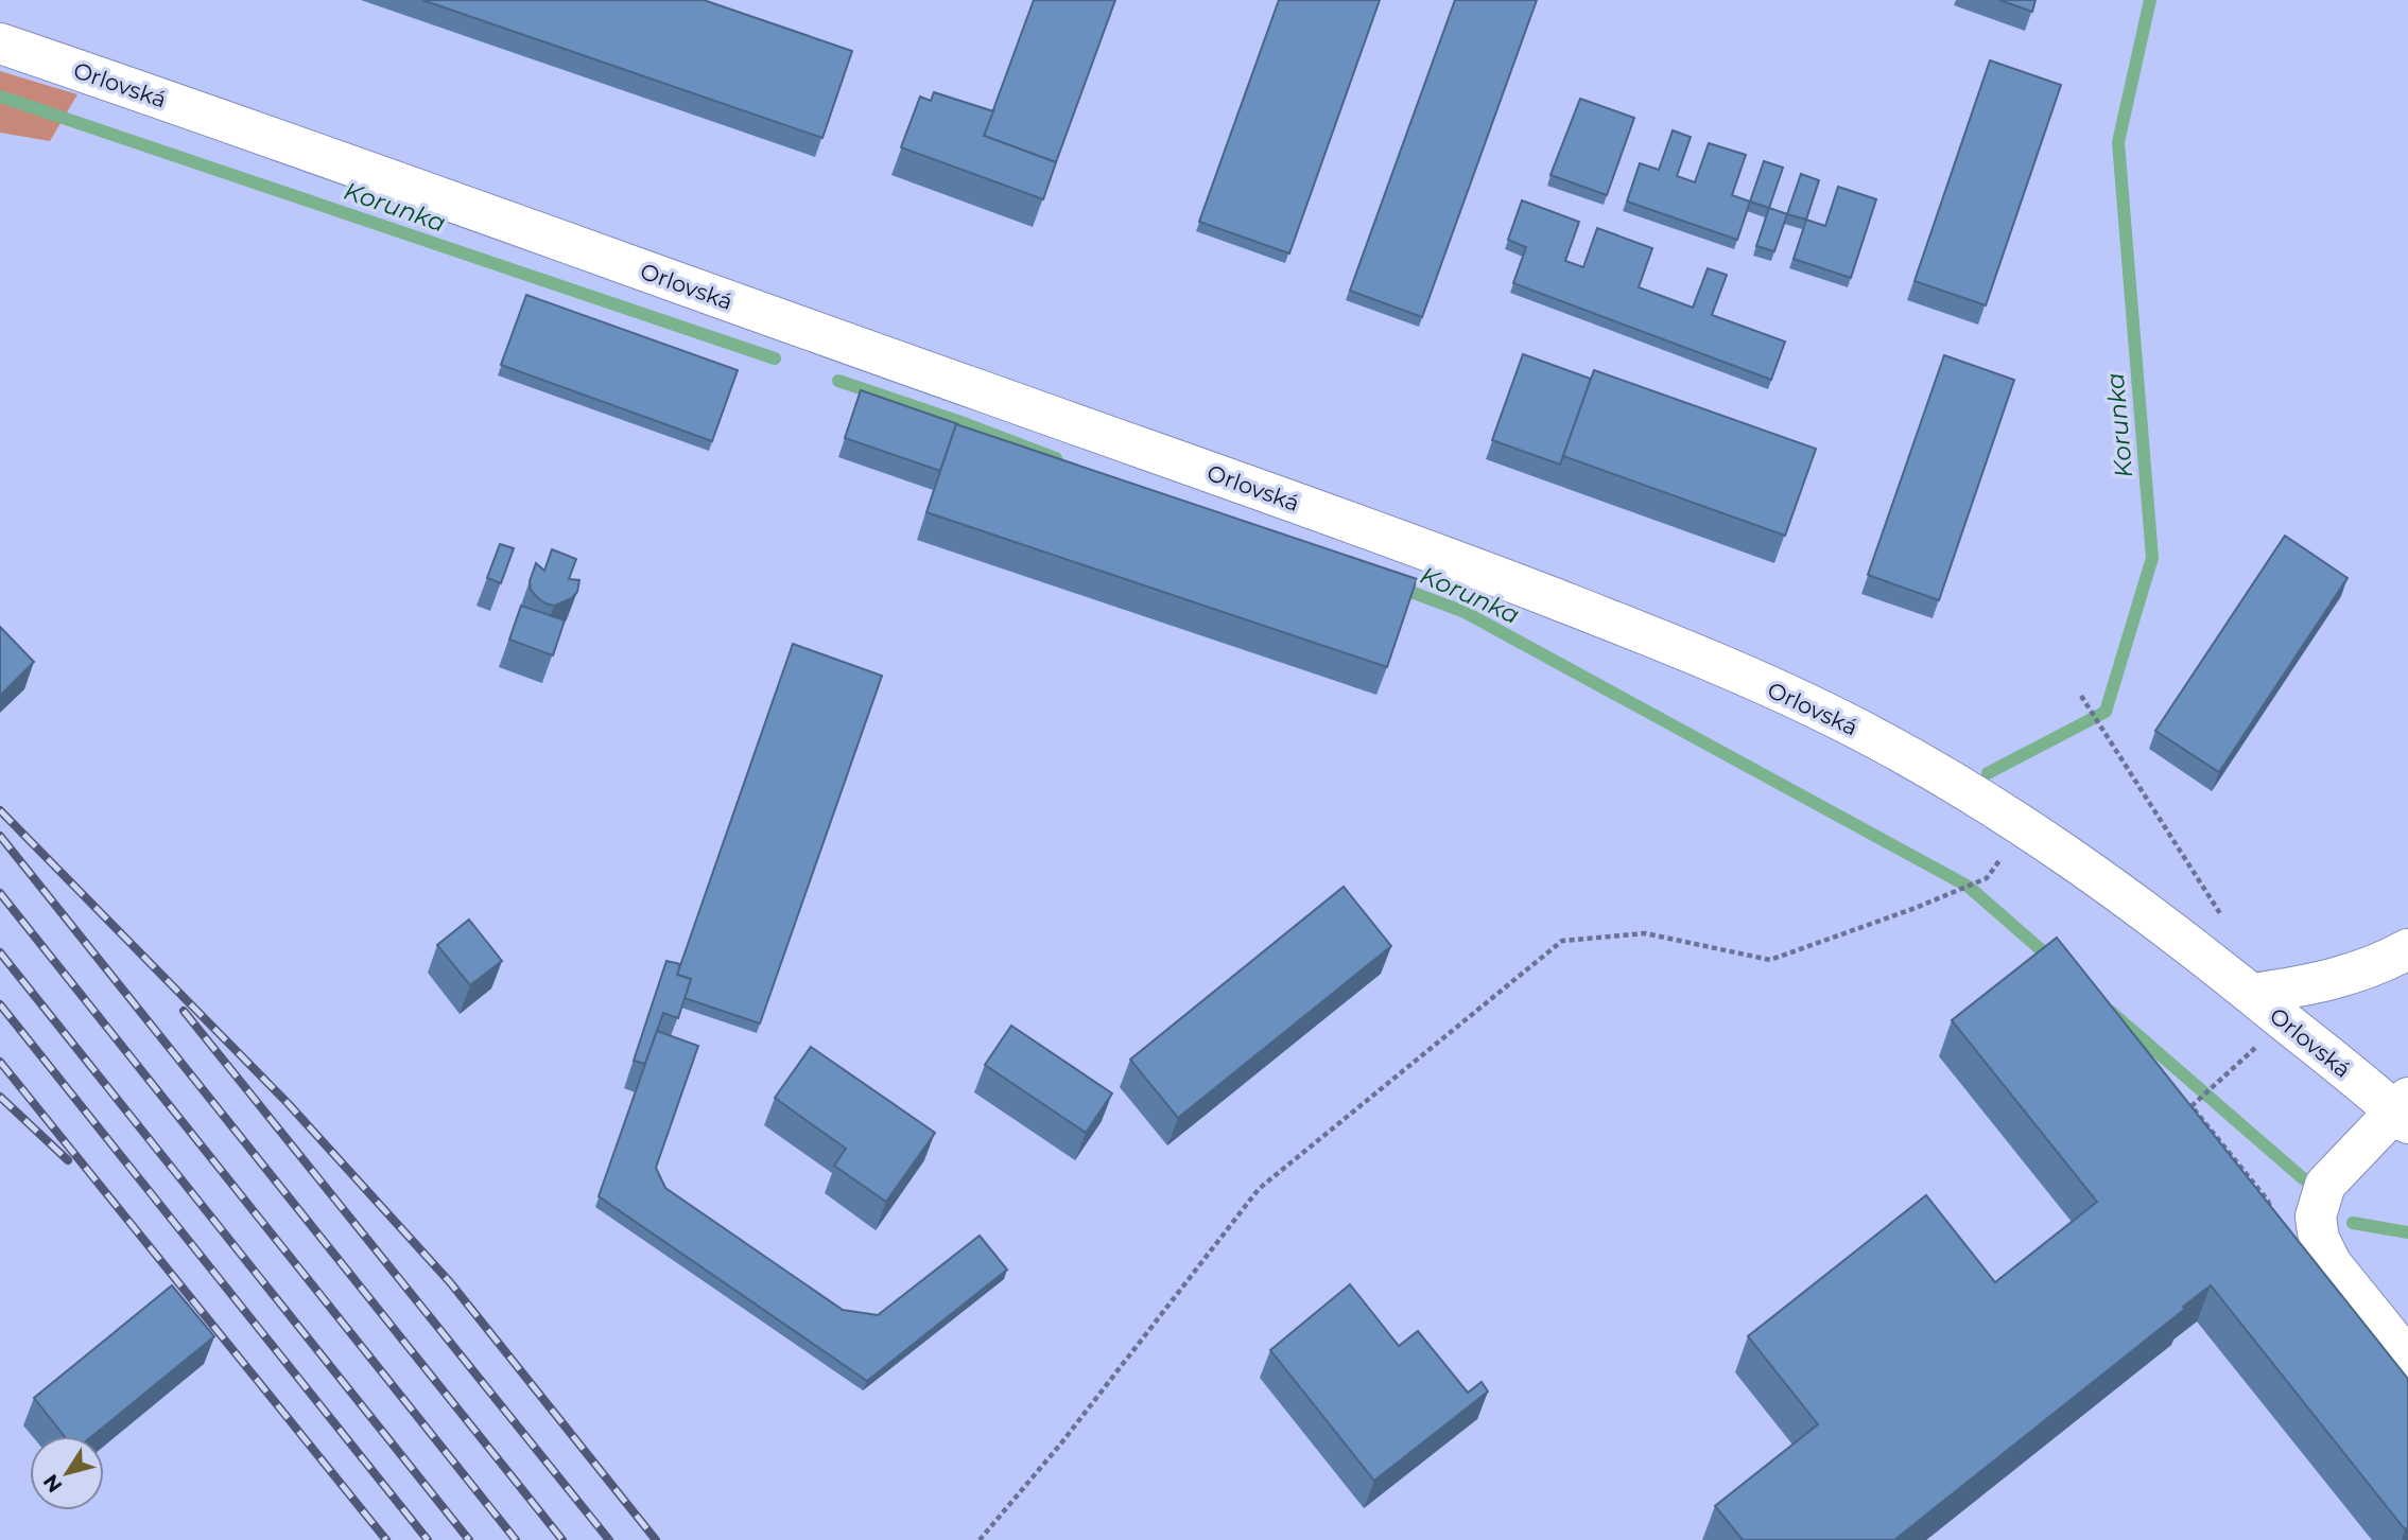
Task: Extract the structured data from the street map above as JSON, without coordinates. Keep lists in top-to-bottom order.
{
  "streets": {
    "main road": ["Orlovská"]
  },
  "water": ["Korunka"],
  "north": "bottom left"
}
